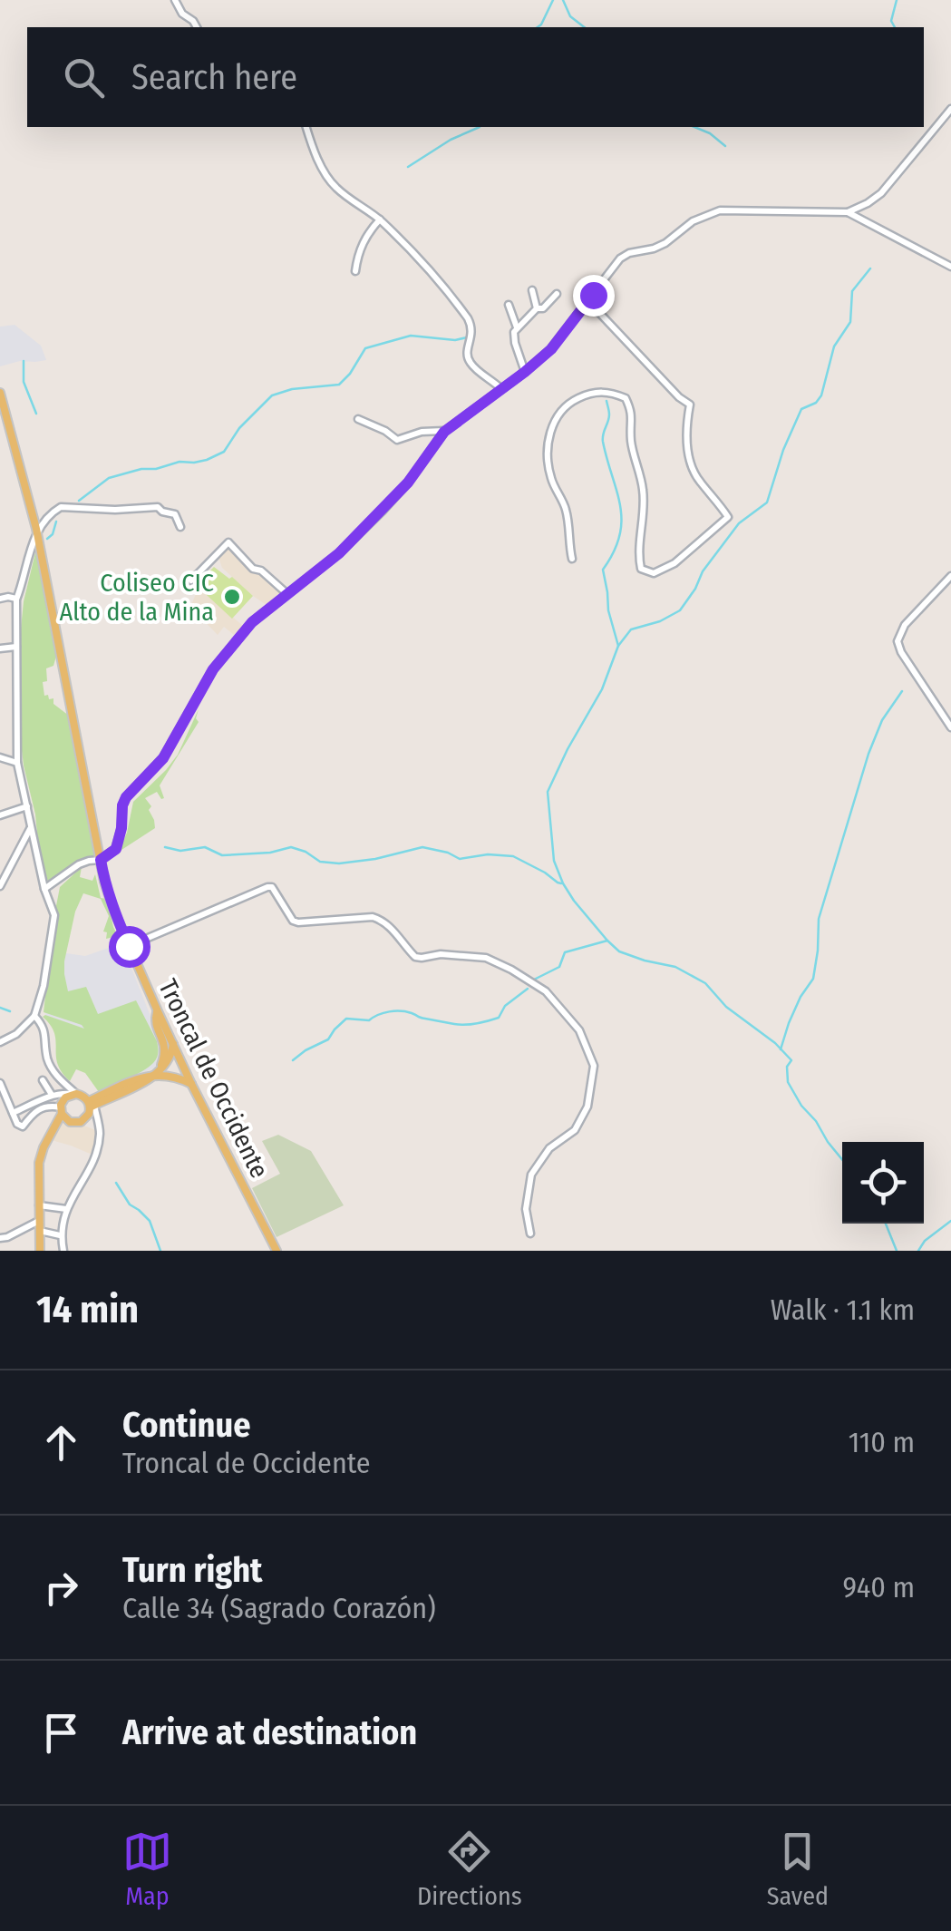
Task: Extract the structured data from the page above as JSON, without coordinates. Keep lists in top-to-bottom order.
{
  "streets": {
    "main road": ["Troncal de Occidente"]
  },
  "places": ["Coliseo CIC Alto de la Mina"],
  "page": {
    "search": "Search here",
    "heading": ["14 min", "Walk · 1.1 km"],
    "list": [
      ["Continue", "Troncal de Occidente", "110 m"],
      ["Turn right", "Calle 34 (Sagrado Corazón)", "940 m"],
      "Arrive at destination"
    ],
    "nav": ["Map", "Directions", "Saved"]
  }
}
